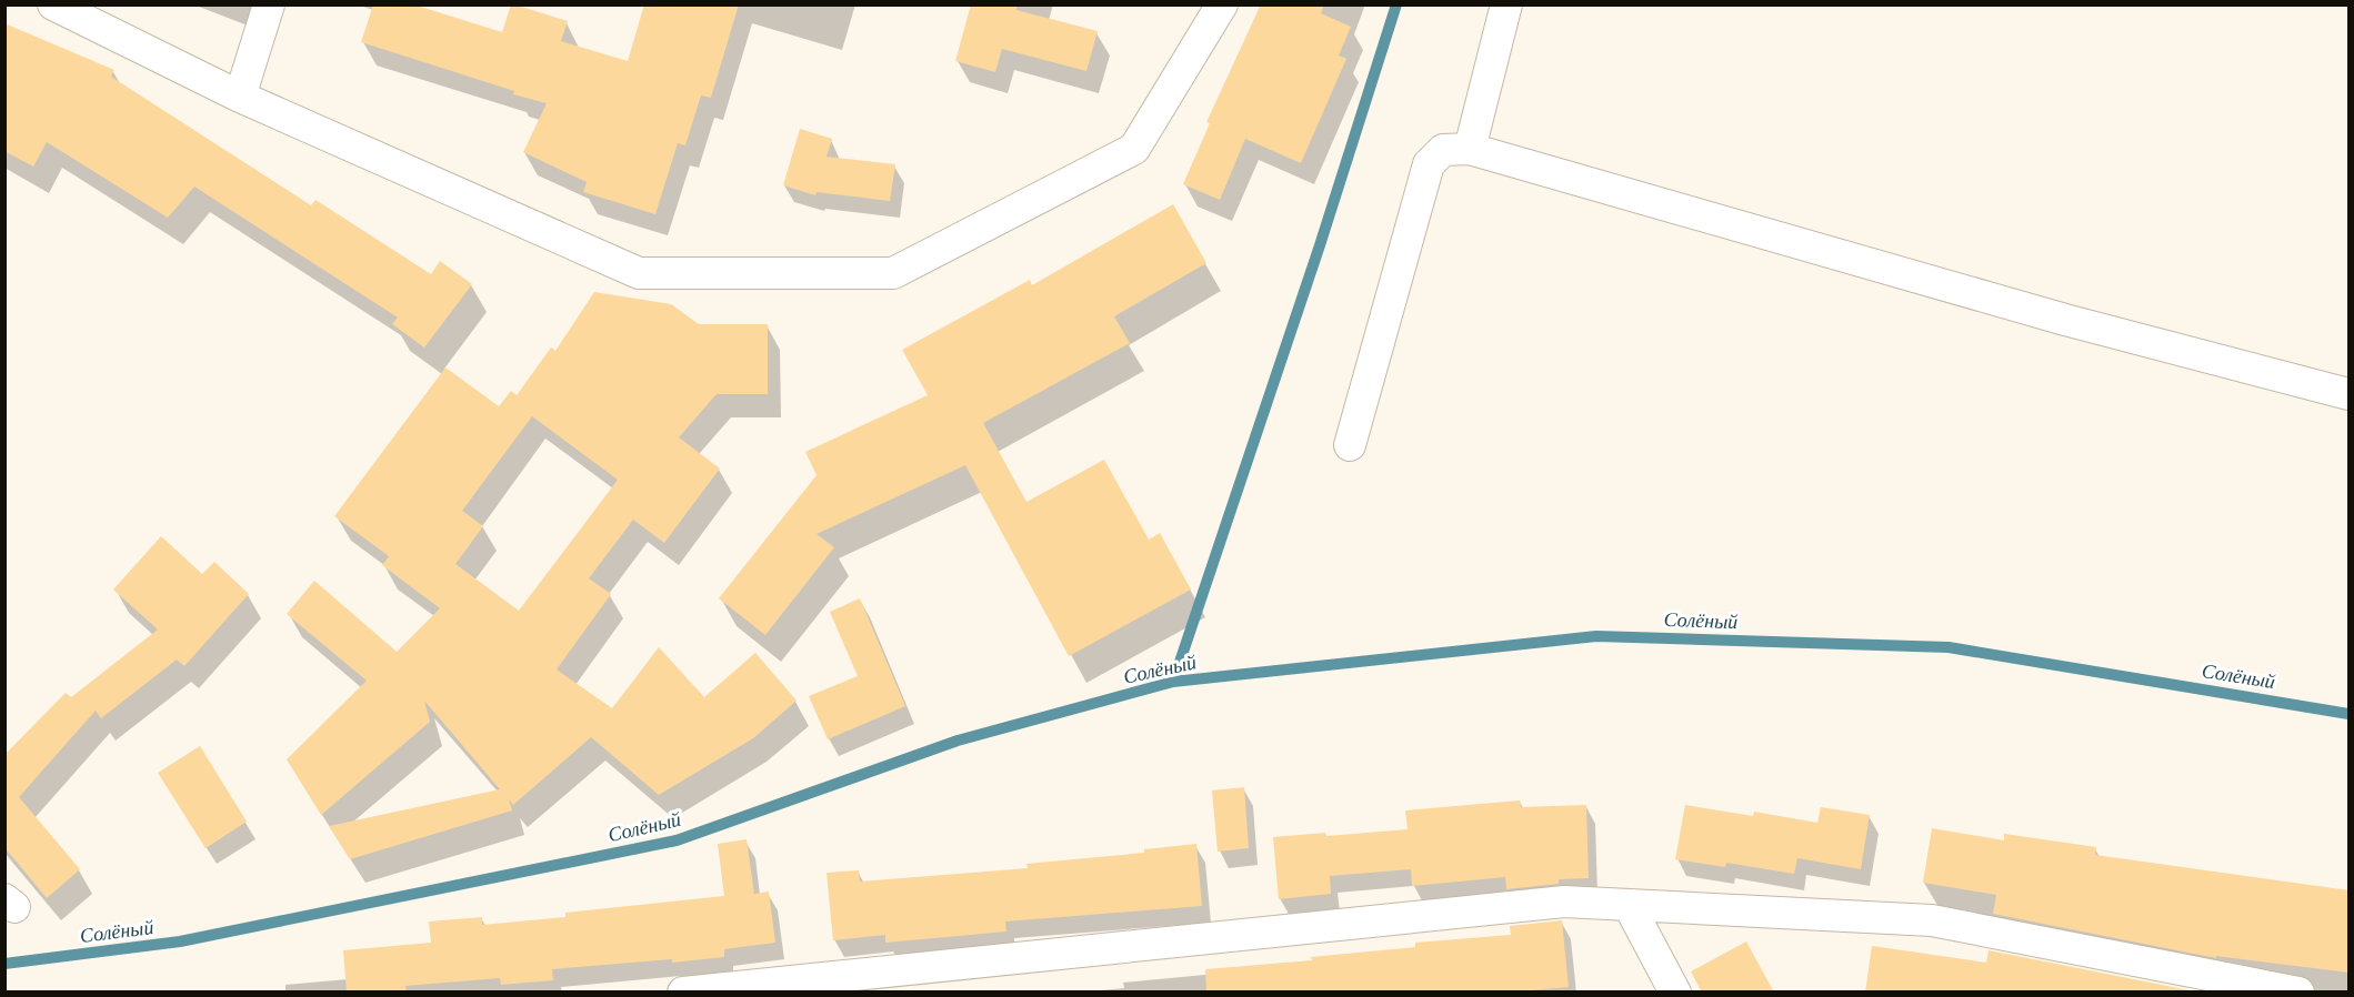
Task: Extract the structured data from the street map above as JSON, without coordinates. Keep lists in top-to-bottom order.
{
  "water": ["Солёный"]
}
